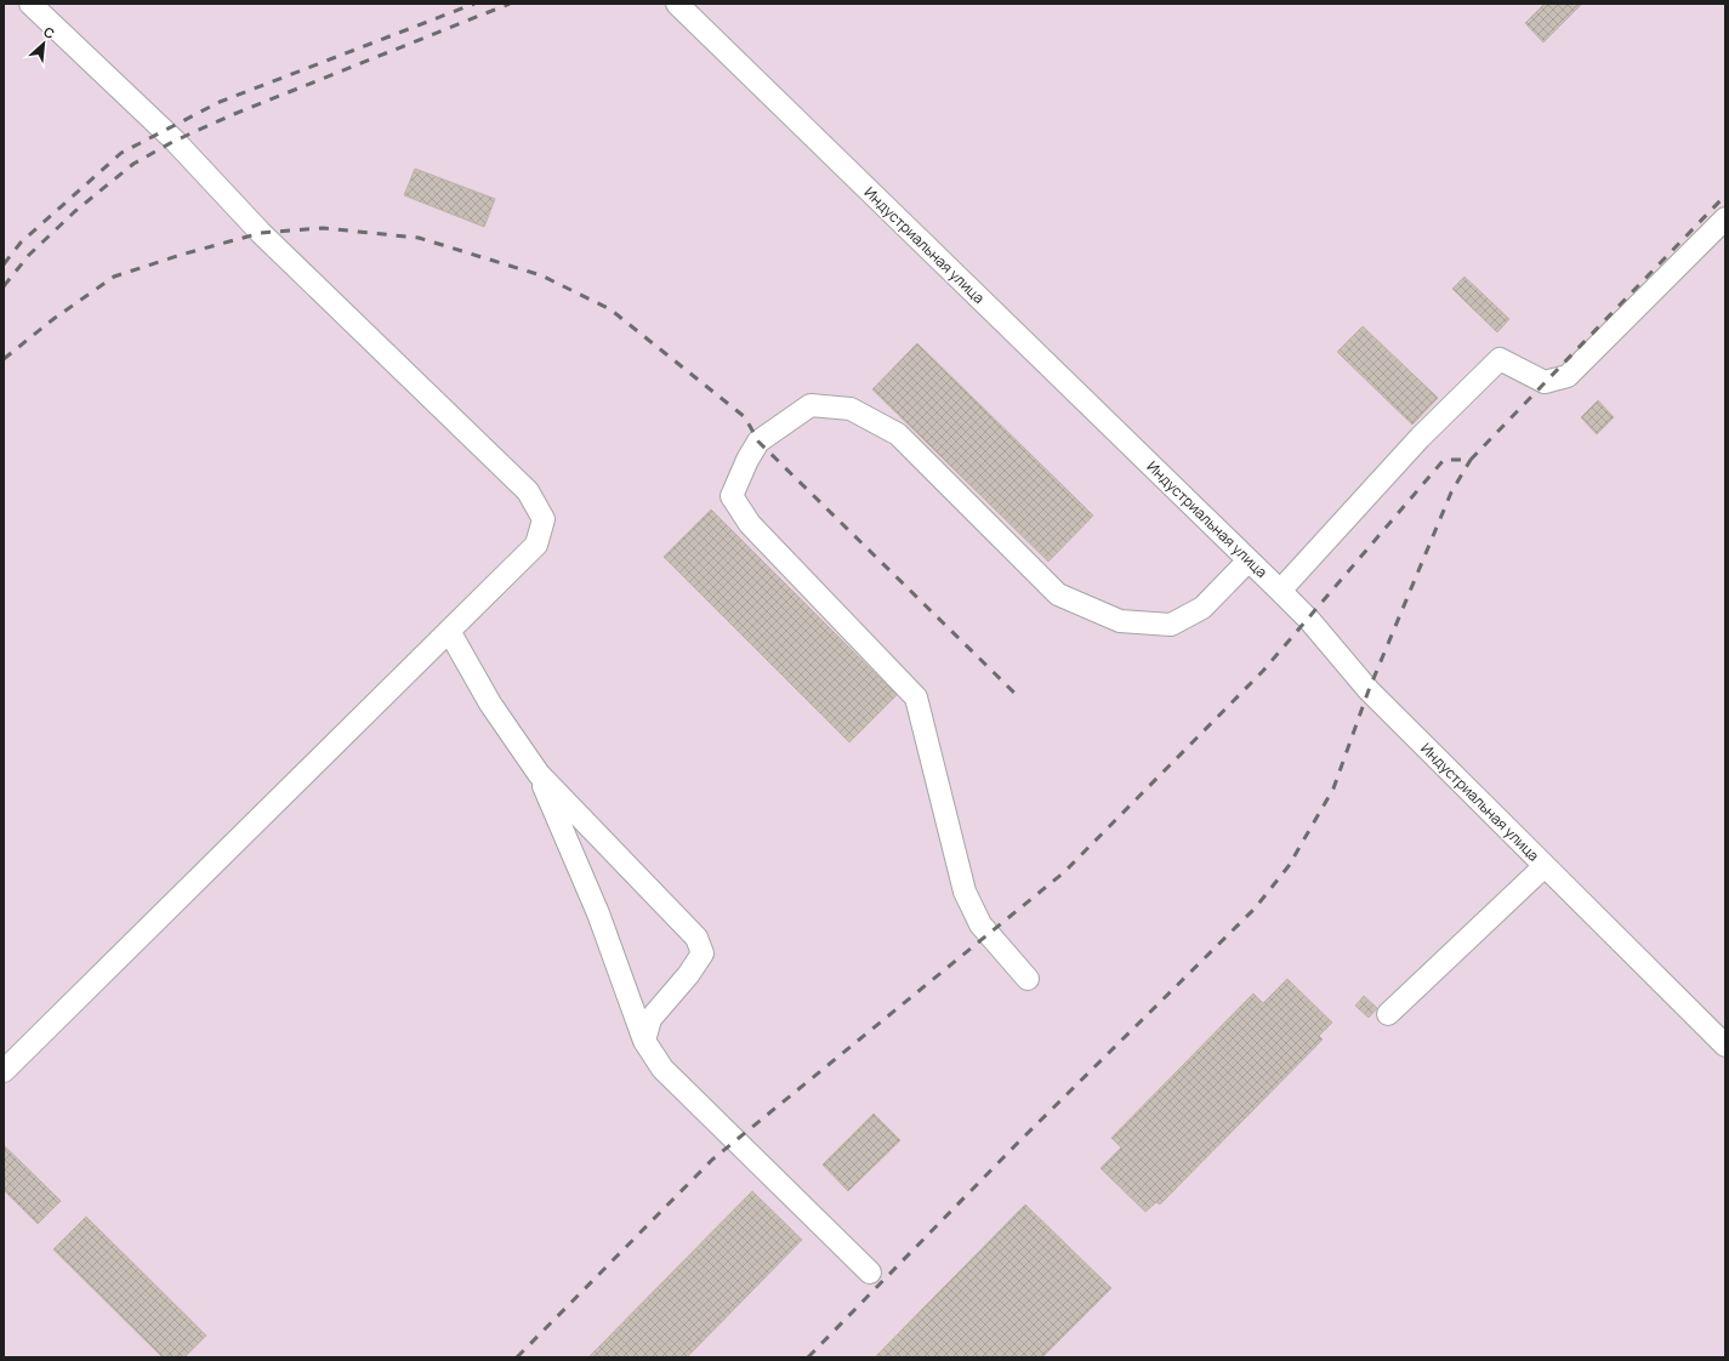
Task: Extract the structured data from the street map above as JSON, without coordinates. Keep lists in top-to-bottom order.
{
  "streets": {
    "street": ["Индустриальная улица"]
  },
  "north": "top right"
}
